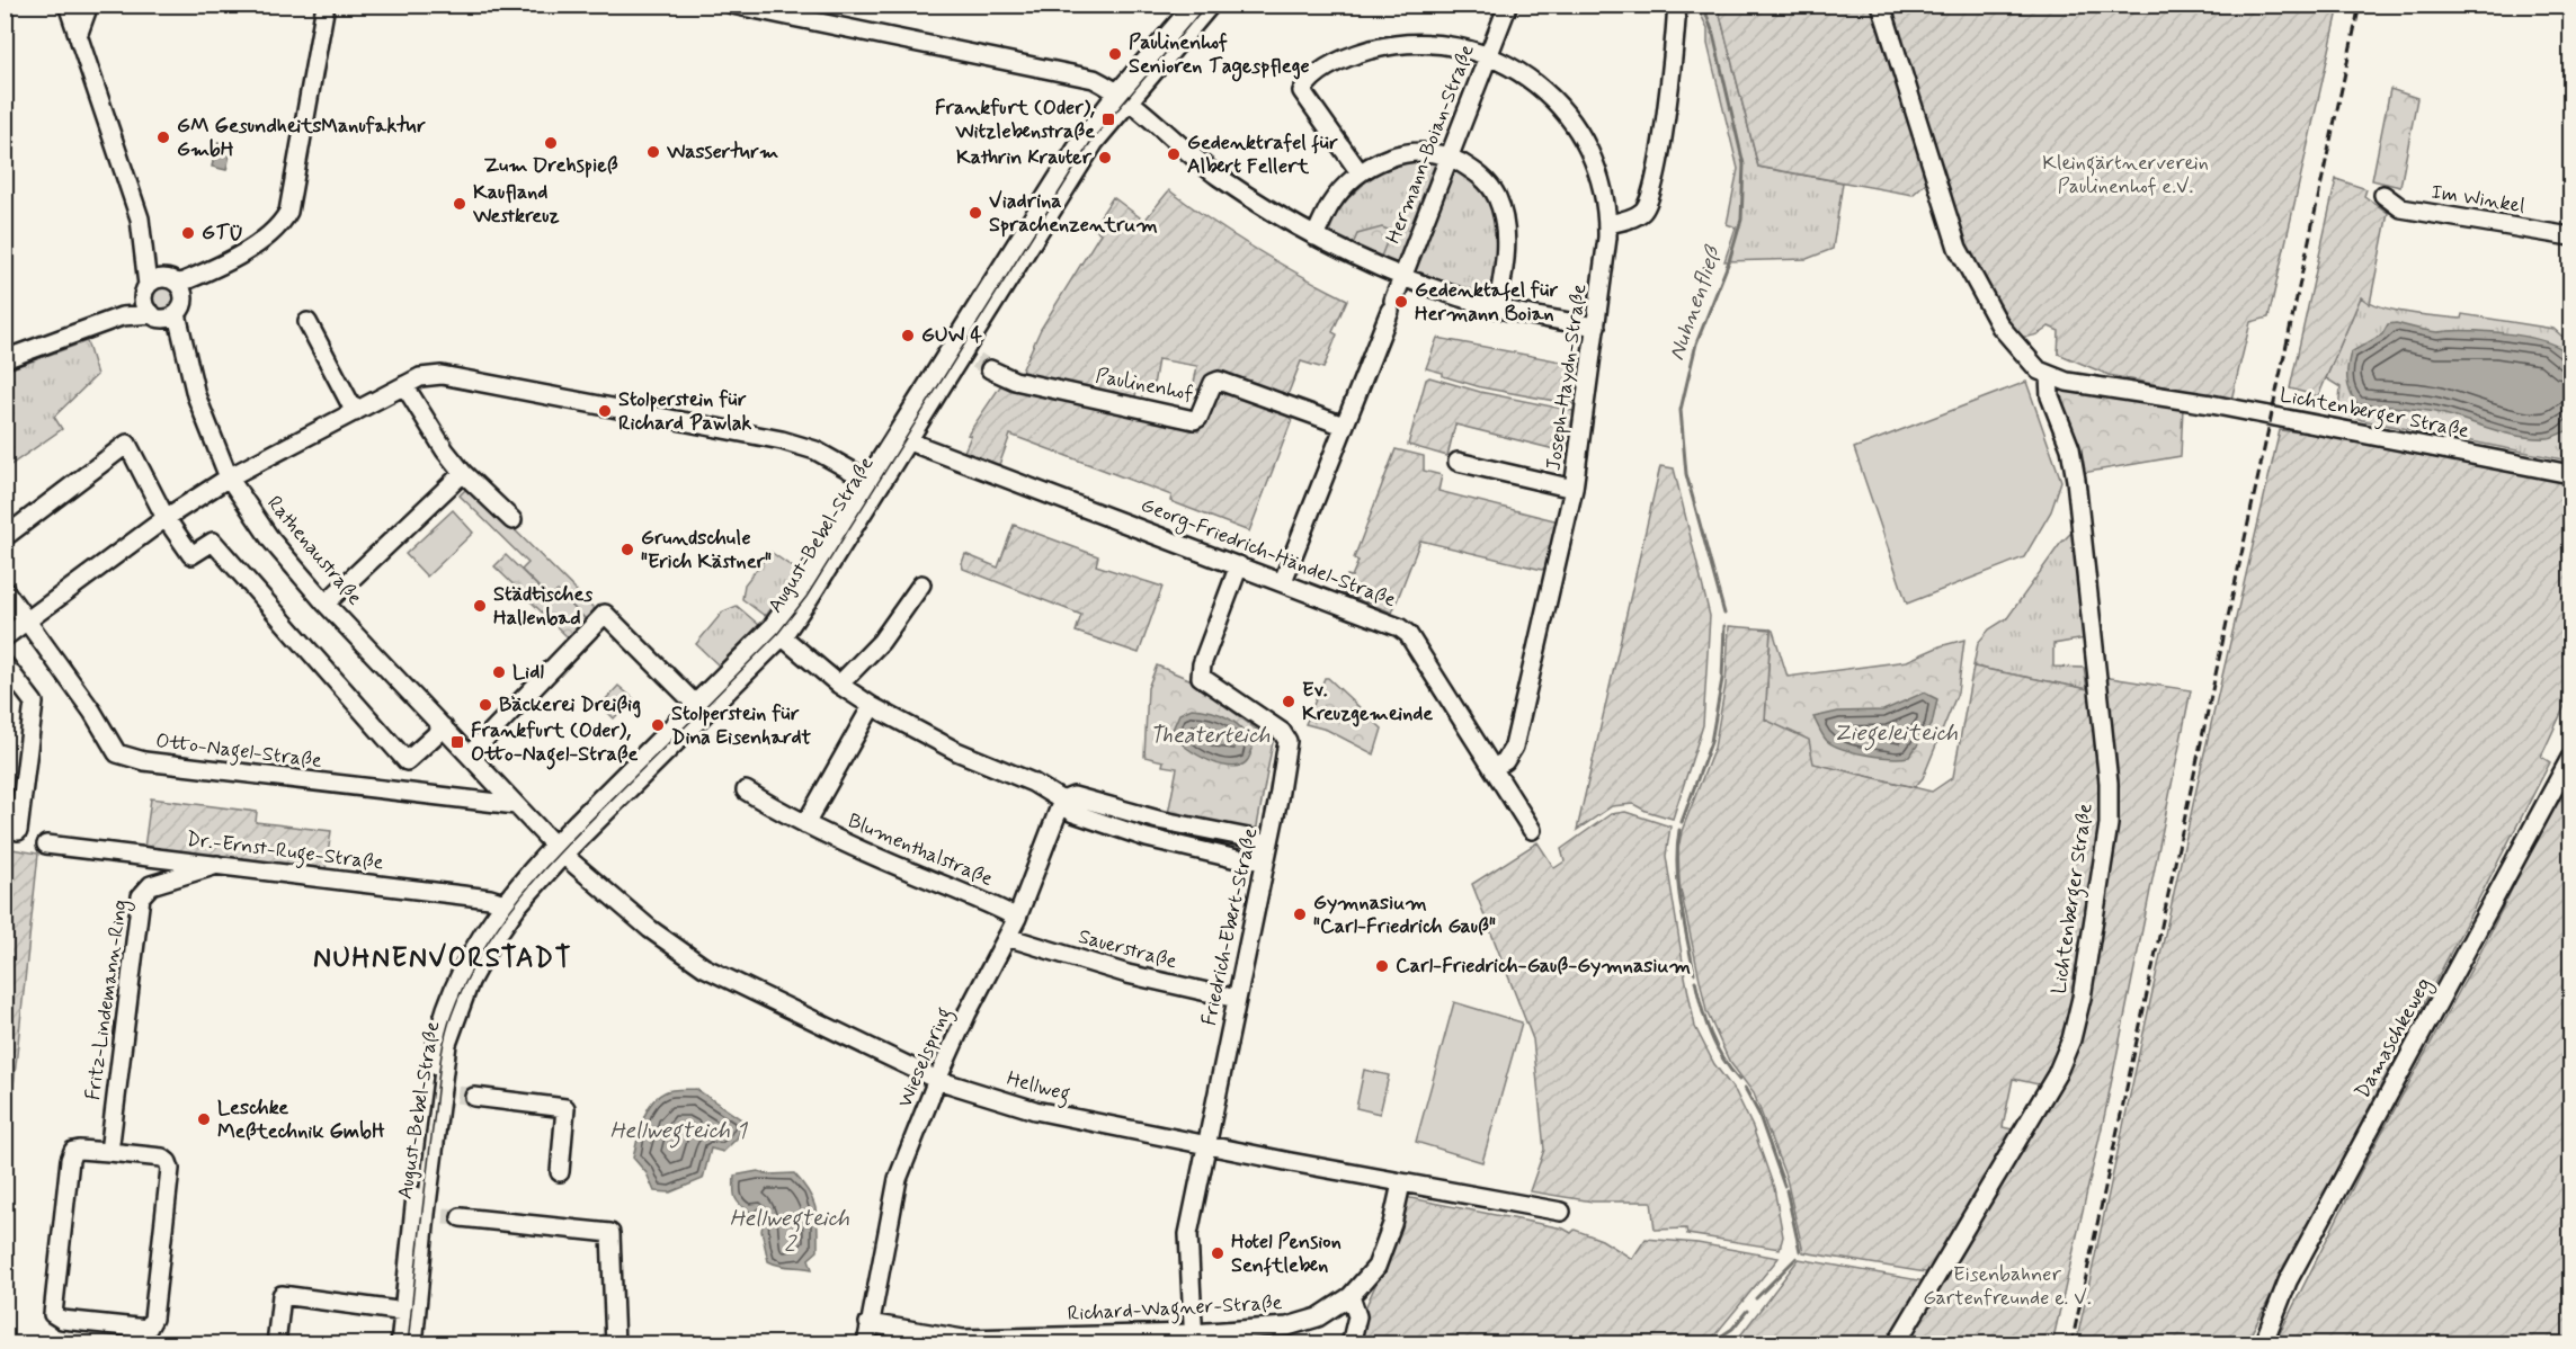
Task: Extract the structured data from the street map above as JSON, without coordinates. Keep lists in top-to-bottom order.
{
  "streets": {
    "street": [
      "Hermann-Boian-Straße",
      "Im Winkel",
      "Joseph-Haydn-Straße",
      "Paulinenhof",
      "Lichtenberger Straße",
      "August-Bebel-Straße",
      "Rathenaustraße",
      "Georg-Friedrich-Händel-Straße",
      "Otto-Nagel-Straße",
      "Blumenthalstraße",
      "Dr.-Ernst-Ruge-Straße",
      "Friedrich-Ebert-Straße",
      "Sauerstraße",
      "Fritz-Lindemann-Ring",
      "Damaschkeweg",
      "Wieselspring",
      "Hellweg",
      "Richard-Wagner-Straße"
    ]
  },
  "crossings": [
    ["Hermann-Boian-Straße", "Joseph-Haydn-Straße"],
    ["Hermann-Boian-Straße", "Paulinenhof"],
    ["Hermann-Boian-Straße", "Georg-Friedrich-Händel-Straße"],
    ["Joseph-Haydn-Straße", "Georg-Friedrich-Händel-Straße"],
    ["Paulinenhof", "August-Bebel-Straße"],
    ["August-Bebel-Straße", "Rathenaustraße"],
    ["August-Bebel-Straße", "Georg-Friedrich-Händel-Straße"],
    ["August-Bebel-Straße", "Dr.-Ernst-Ruge-Straße"],
    ["August-Bebel-Straße", "Hellweg"],
    ["Rathenaustraße", "Otto-Nagel-Straße"],
    ["Rathenaustraße", "Hellweg"],
    ["Georg-Friedrich-Händel-Straße", "Friedrich-Ebert-Straße"],
    ["Blumenthalstraße", "Wieselspring"],
    ["Dr.-Ernst-Ruge-Straße", "Fritz-Lindemann-Ring"],
    ["Friedrich-Ebert-Straße", "Sauerstraße"],
    ["Friedrich-Ebert-Straße", "Hellweg"],
    ["Friedrich-Ebert-Straße", "Richard-Wagner-Straße"],
    ["Sauerstraße", "Wieselspring"],
    ["Wieselspring", "Hellweg"],
    ["Wieselspring", "Richard-Wagner-Straße"],
    ["Hellweg", "Richard-Wagner-Straße"]
  ],
  "districts": ["NUHNENVORSTADT"],
  "water": [
    "Nuhnenfließ",
    "Ziegeleiteich",
    "Theaterteich",
    "Hellwegteich 1",
    "Hellwegteich 2"
  ],
  "parks": ["Kleingärtnerverein Paulinenhof e.V.", "Eisenbahner Gartenfreunde e. V."],
  "places": {
    "other": [
      "Paulinenhof Senioren Tagespflege",
      "GM GesundheitsManufaktur GmbH",
      "Zum Drehspieß",
      "Wasserturm",
      "Gedenktrafel für Albert Fellert",
      "Kathrin Krauter",
      "Kaufland Westkreuz",
      "Viadrina Sprachenzentrum",
      "GTÜ",
      "Gedenktafel für Hermann Boian",
      "GUW 4",
      "Stolperstein für Richard Pawlak",
      "Grundschule \"Erich Kästner\"",
      "Städtisches Hallenbad",
      "Lidl",
      "Ev. Kreuzgemeinde",
      "Bäckerei Dreißig",
      "Stolperstein für Dina Eisenhardt",
      "Gymnasium \"Carl-Friedrich Gauß\"",
      "Carl-Friedrich-Gauß-Gymnasium",
      "Leschke Meßtechnik GmbH",
      "Hotel Pension Senftleben"
    ],
    "transit": ["Frankfurt (Oder), Witzlebenstraße", "Frankfurt (Oder), Otto-Nagel-Straße"]
  }
}
